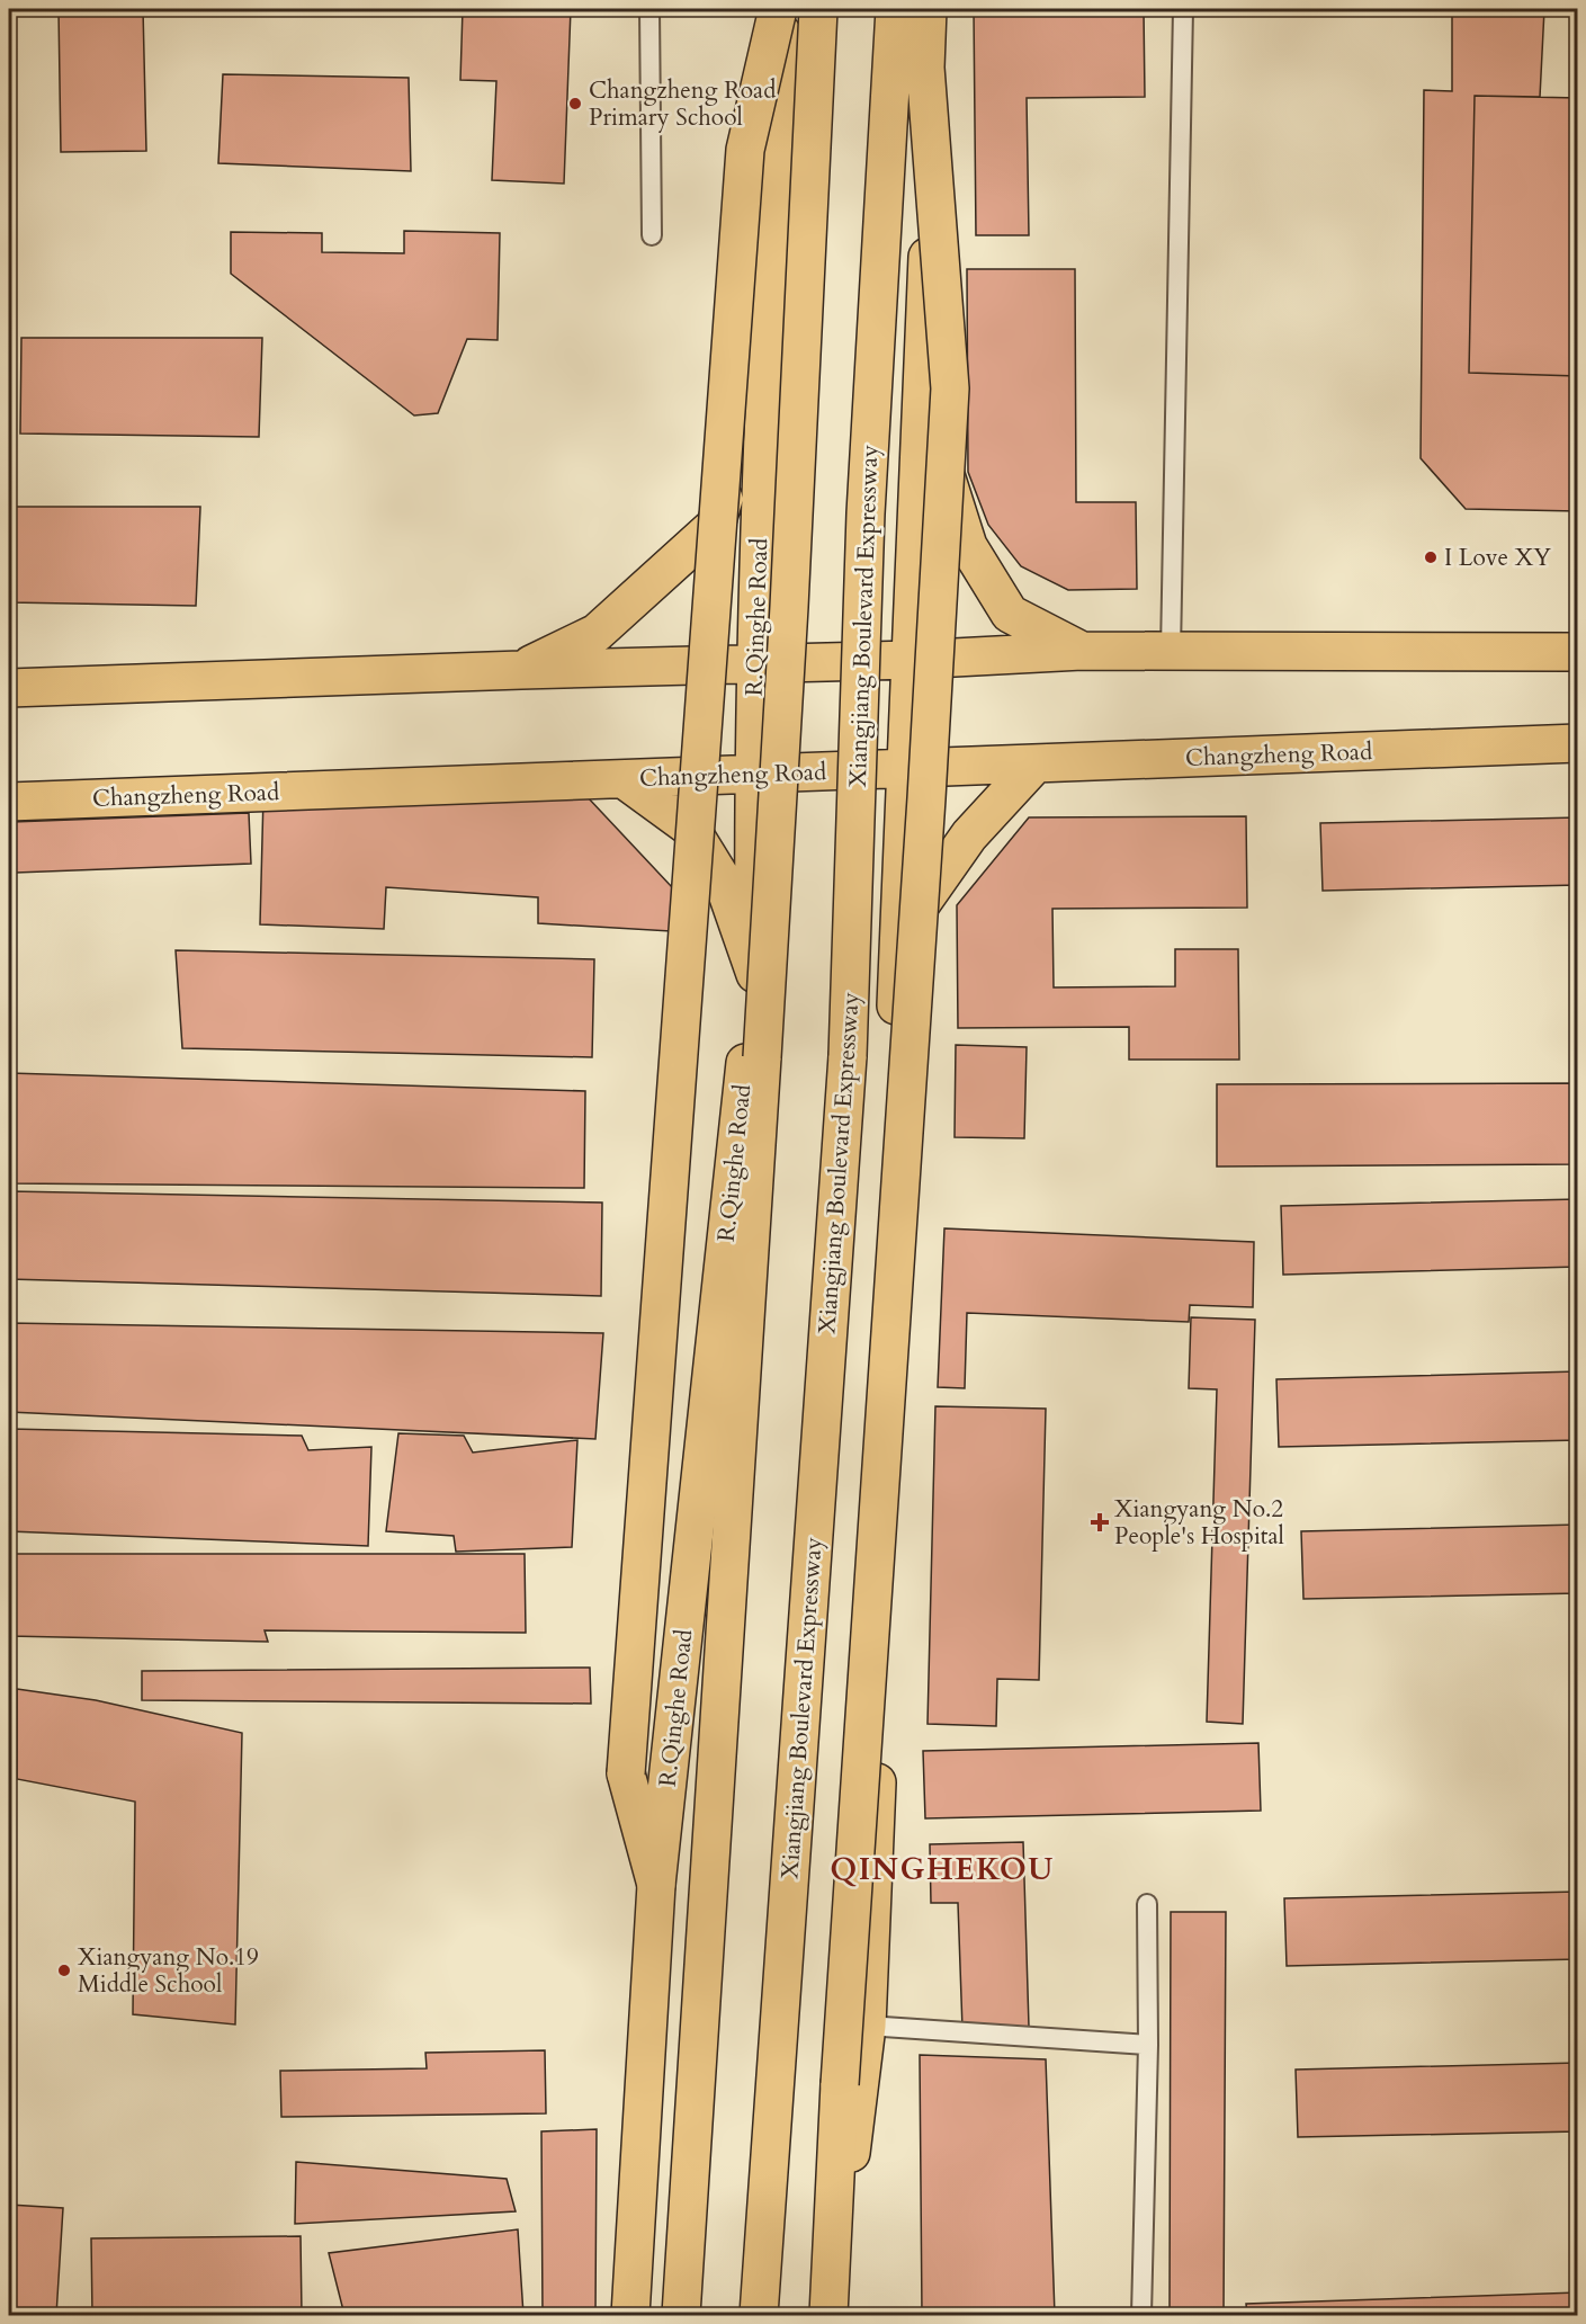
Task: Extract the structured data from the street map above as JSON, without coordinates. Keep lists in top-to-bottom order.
{
  "streets": {
    "main road": ["Xiangjiang Boulevard Expressway", "R.Qinghe Road", "Changzheng Road"]
  },
  "crossings": [
    ["R.Qinghe Road", "Changzheng Road"]
  ],
  "districts": ["QINGHEKOU"],
  "places": {
    "other": ["Changzheng Road Primary School", "I Love XY", "Xiangyang No.19 Middle School"],
    "health": ["Xiangyang No.2 People's Hospital"]
  }
}
